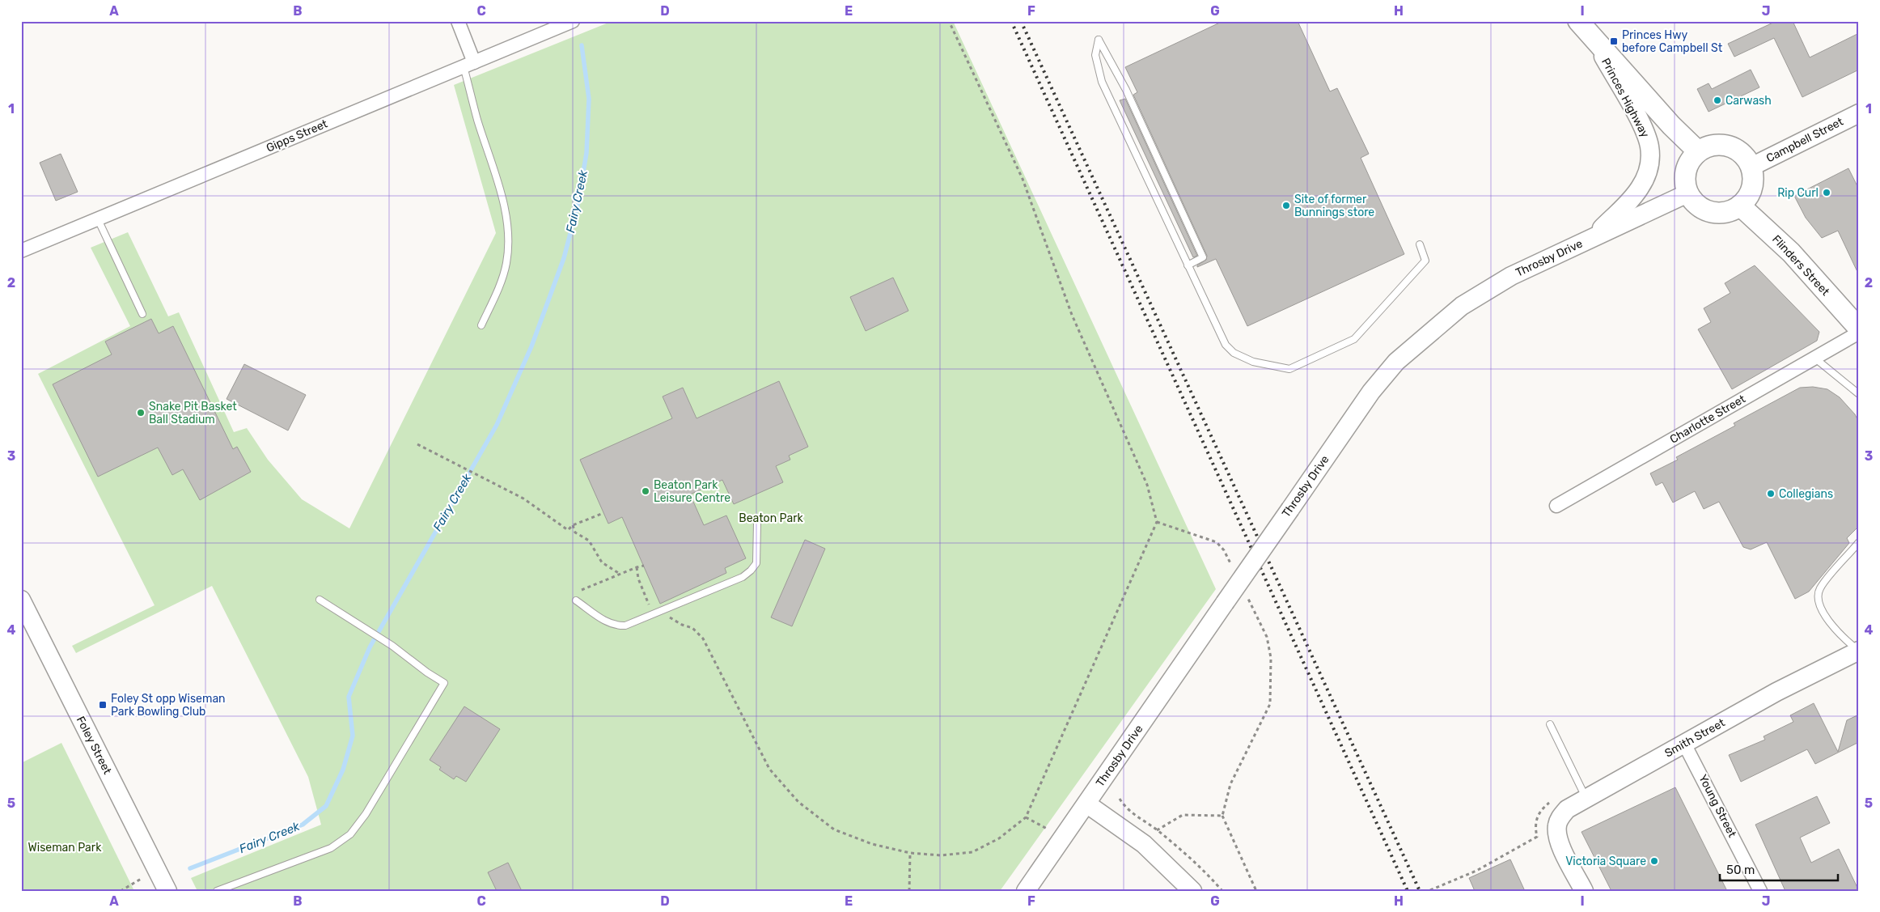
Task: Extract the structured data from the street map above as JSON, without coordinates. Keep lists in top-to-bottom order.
{
  "streets": {
    "main road": [
      "Princes Highway",
      "Campbell Street",
      "Throsby Drive",
      "Flinders Street",
      "Smith Street",
      "Foley Street"
    ],
    "street": ["Gipps Street", "Charlotte Street", "Young Street"]
  },
  "crossings": [
    ["Princes Highway", "Campbell Street"],
    ["Princes Highway", "Throsby Drive"],
    ["Princes Highway", "Flinders Street"],
    ["Campbell Street", "Throsby Drive"],
    ["Campbell Street", "Flinders Street"],
    ["Throsby Drive", "Flinders Street"],
    ["Smith Street", "Young Street"]
  ],
  "water": ["Fairy Creek"],
  "parks": ["Beaton Park", "Wiseman Park"],
  "places": {
    "transit": ["Princes Hwy before Campbell St", "Foley St opp Wiseman Park Bowling Club"],
    "other": [
      "Carwash",
      "Rip Curl",
      "Site of former Bunnings store",
      "Snake Pit Basket Ball Stadium",
      "Beaton Park Leisure Centre",
      "Collegians",
      "Victoria Square"
    ]
  },
  "scale_bar": "50 m",
  "grid": {
    "columns": [
      "A",
      "B",
      "C",
      "D",
      "E",
      "F",
      "G",
      "H",
      "I",
      "J"
    ],
    "rows": [
      "1",
      "2",
      "3",
      "4",
      "5"
    ]
  }
}
